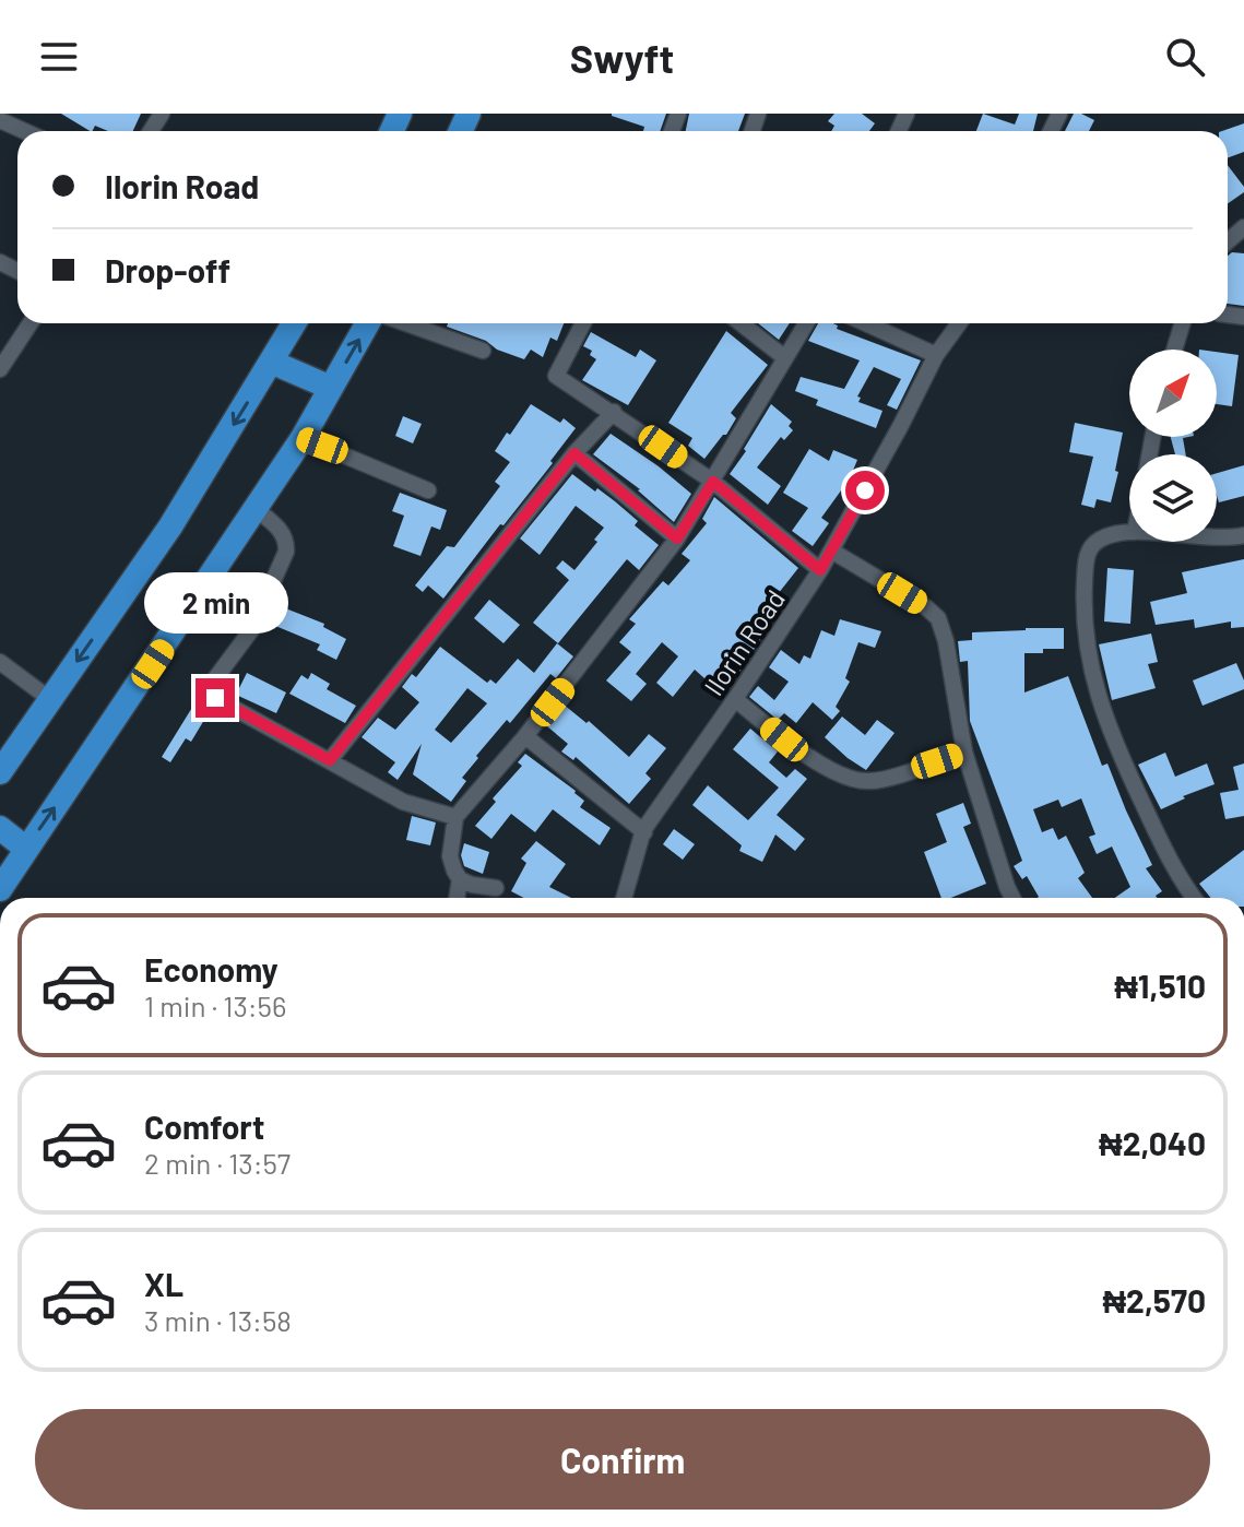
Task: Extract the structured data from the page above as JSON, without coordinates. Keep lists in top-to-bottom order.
{
  "streets": {
    "street": ["Ilorin Road"]
  },
  "north": "top right",
  "page": {
    "header": "Swyft",
    "banner": ["Ilorin Road", "Drop-off"],
    "bubble": "2 min",
    "list": [
      {
        "name": "Economy",
        "note": "1 min · 13:56",
        "value": "₦1,510"
      },
      {
        "name": "Comfort",
        "note": "2 min · 13:57",
        "value": "₦2,040"
      },
      {
        "name": "XL",
        "note": "3 min · 13:58",
        "value": "₦2,570"
      }
    ],
    "buttons": "Confirm"
  }
}
